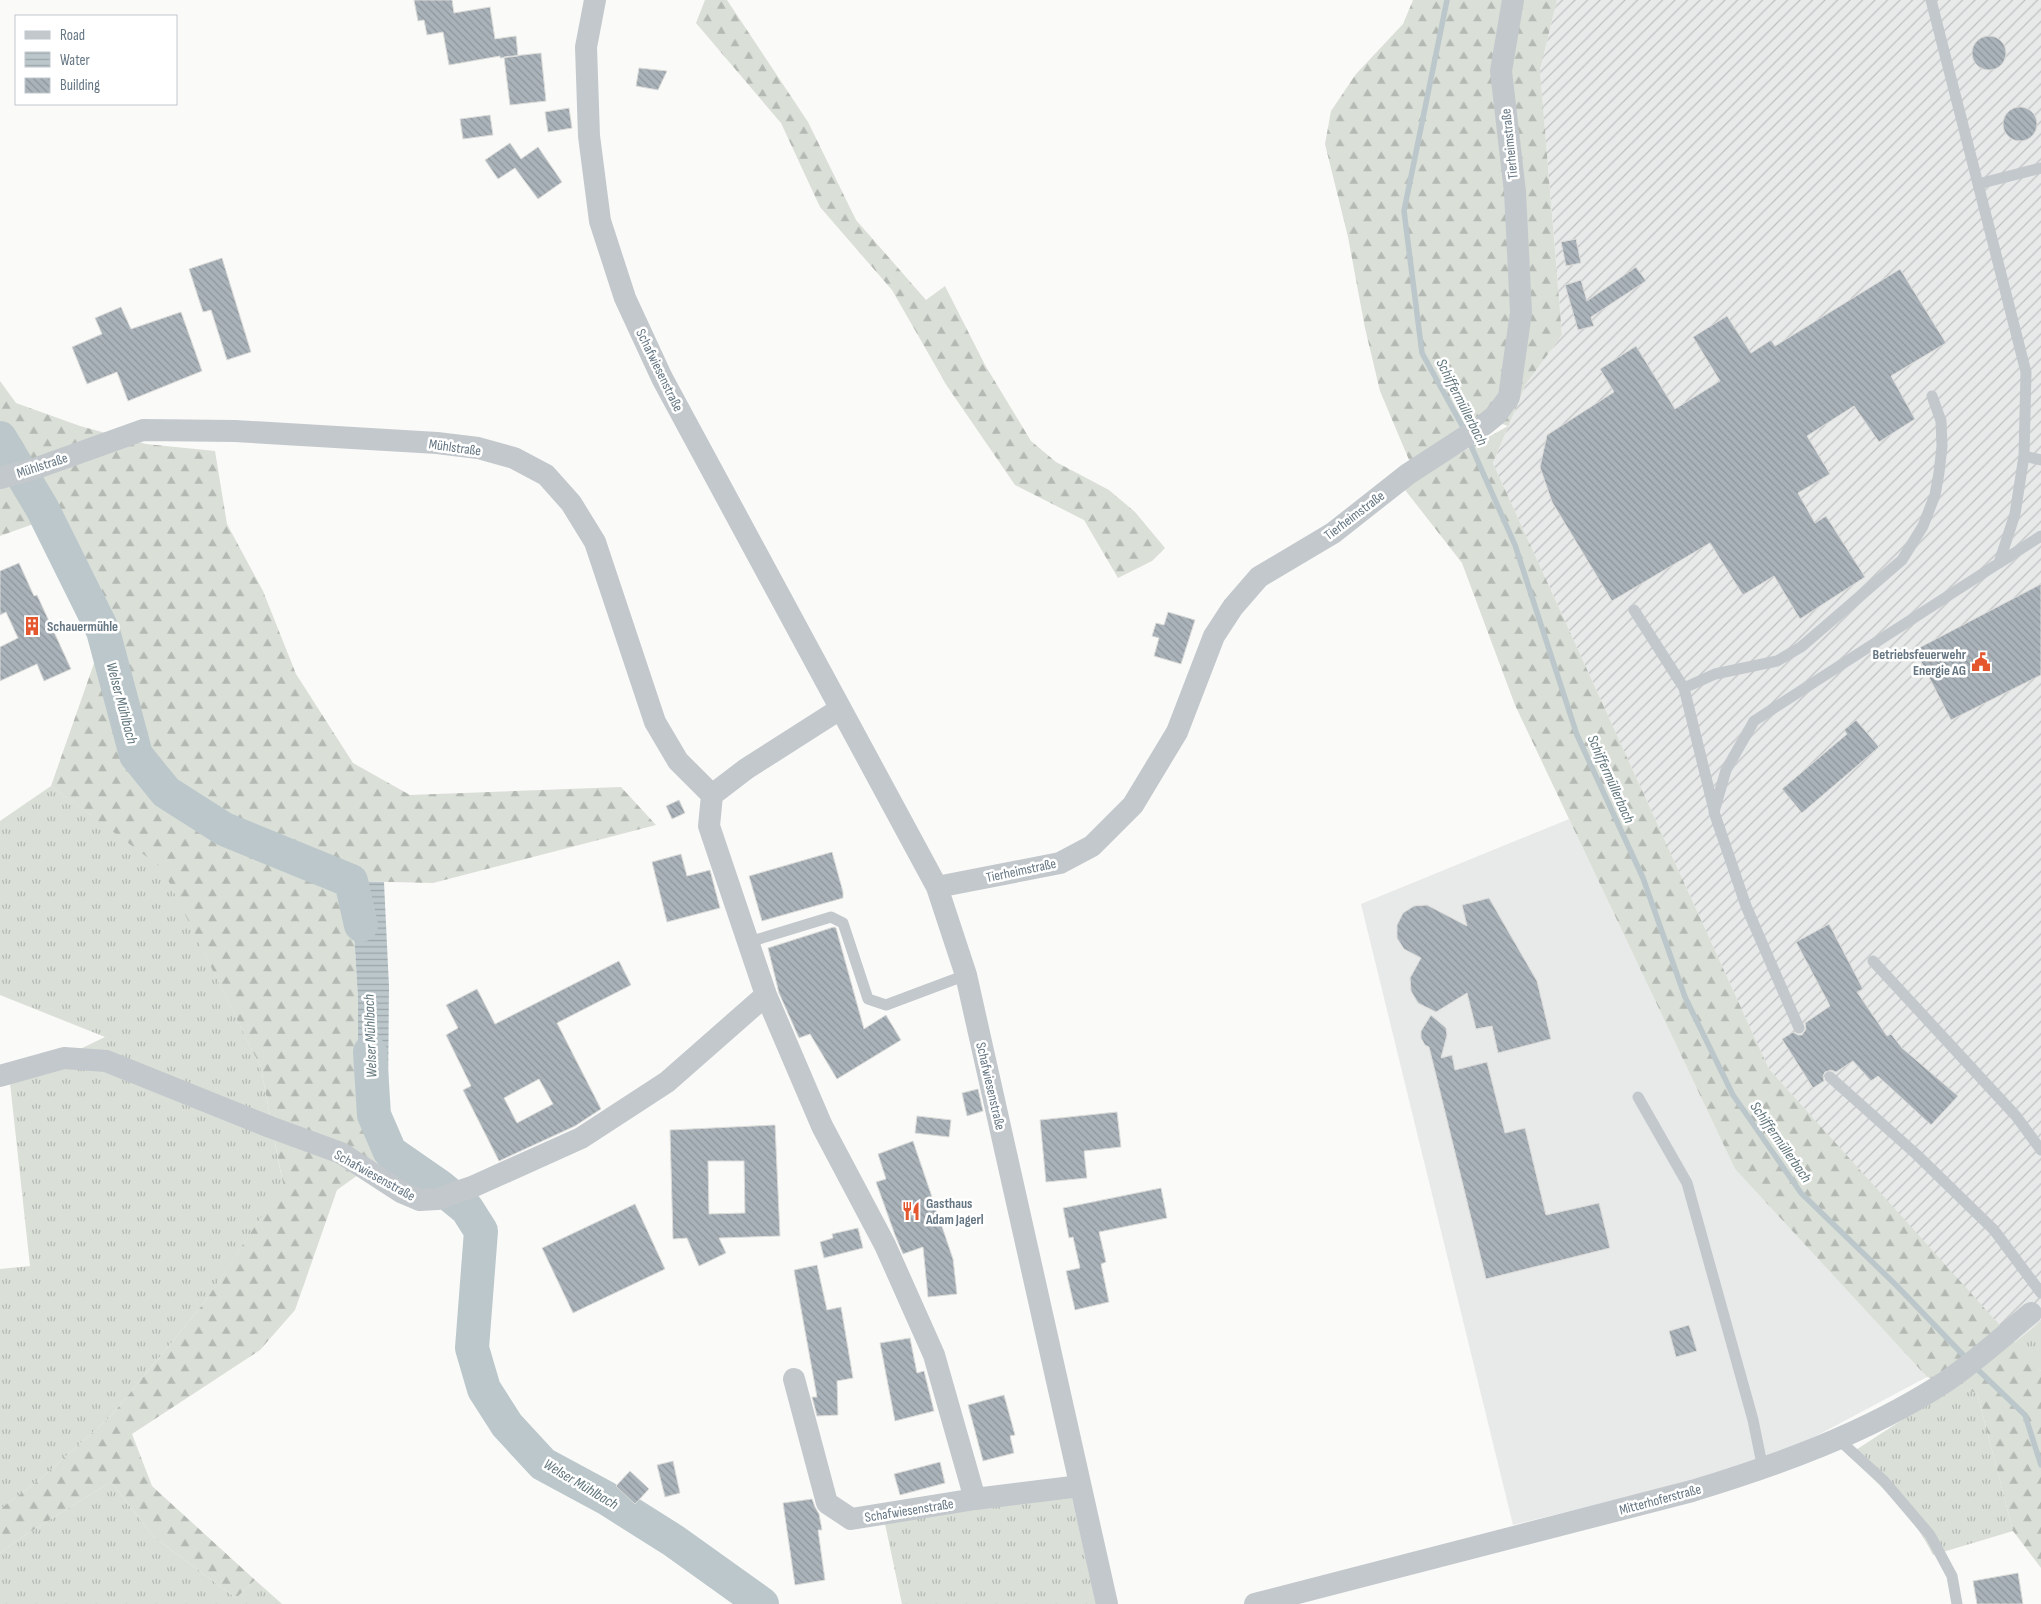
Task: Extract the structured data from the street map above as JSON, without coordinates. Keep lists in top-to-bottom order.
{
  "streets": {
    "street": [
      "Tierheimstraße",
      "Schafwiesenstraße",
      "Mühlstraße",
      "Mitterhoferstraße"
    ]
  },
  "crossings": [
    ["Tierheimstraße", "Schafwiesenstraße"]
  ],
  "water": ["Schiffermüllerbach", "Welser Mühlbach"],
  "places": {
    "building": ["Schauermühle"],
    "public building": ["Betriebsfeuerwehr Energie AG"],
    "restaurant": ["Gasthaus Adam Jagerl"]
  },
  "legend": ["Road", "Water", "Building"]
}
